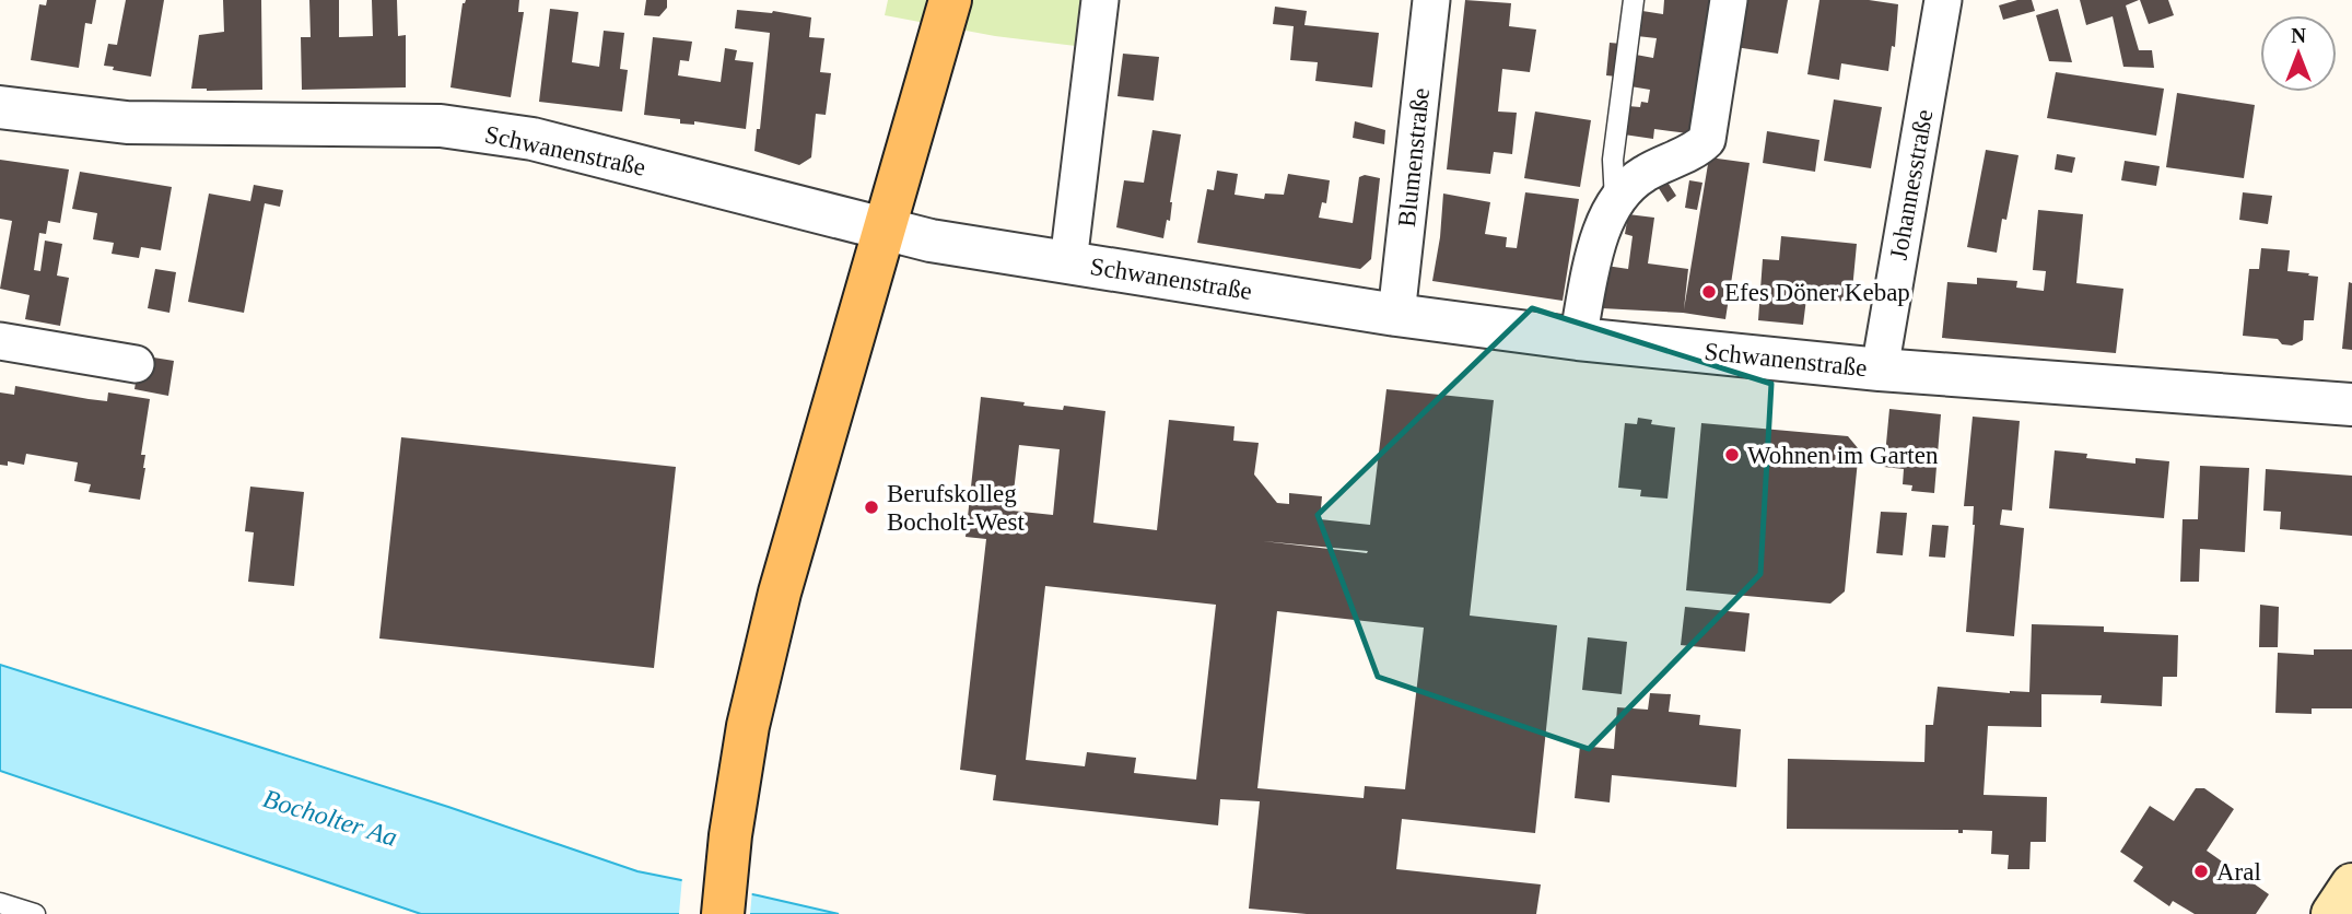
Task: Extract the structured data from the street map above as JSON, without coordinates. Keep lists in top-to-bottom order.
{
  "streets": {
    "street": ["Schwanenstraße", "Blumenstraße", "Johannesstraße"]
  },
  "crossings": [
    ["Schwanenstraße", "Blumenstraße"],
    ["Schwanenstraße", "Johannesstraße"]
  ],
  "water": ["Bocholter Aa"],
  "places": [
    "Efes Döner Kebap",
    "Wohnen im Garten",
    "Berufskolleg Bocholt-West",
    "Aral"
  ],
  "north": "top"
}
